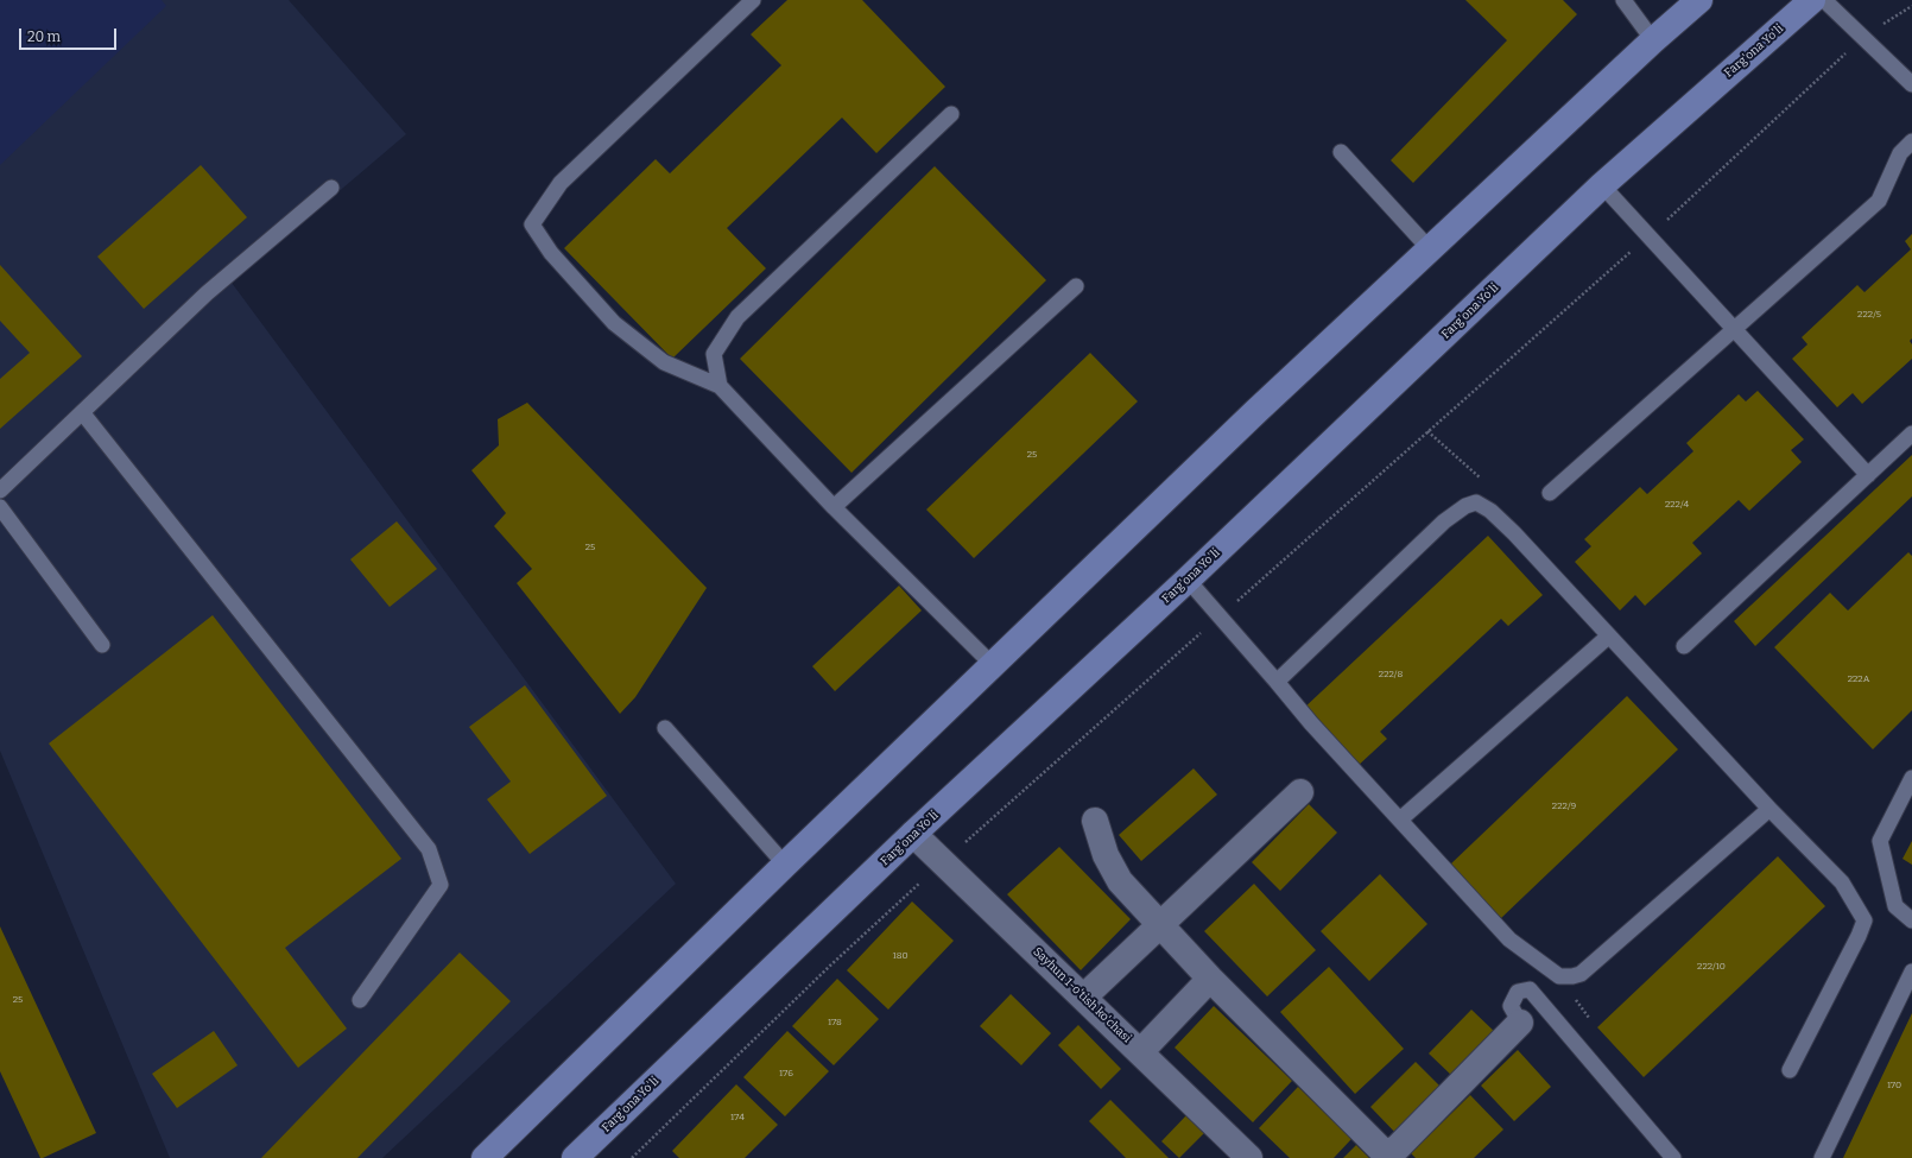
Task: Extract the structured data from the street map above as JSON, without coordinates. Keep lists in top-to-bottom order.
{
  "streets": {
    "main road": ["Farg'ona Yo'li"],
    "street": ["Sayhun 1-o'tish ko'chasi"]
  },
  "crossings": [
    ["Farg'ona Yo'li", "Sayhun 1-o'tish ko'chasi"]
  ],
  "house_numbers": [
    "222/5",
    "25",
    "222/4",
    "25",
    "222/8",
    "222A",
    "222/9",
    "180",
    "222/10",
    "25",
    "178",
    "176",
    "170",
    "174"
  ],
  "scale_bar": "20 m"
}
